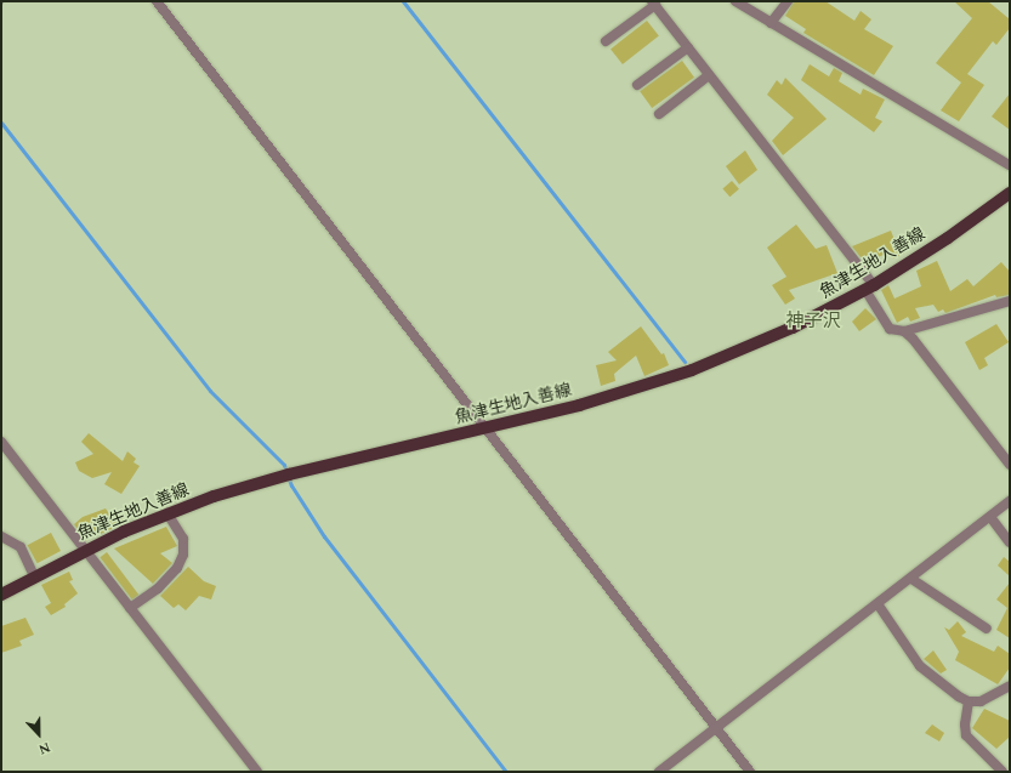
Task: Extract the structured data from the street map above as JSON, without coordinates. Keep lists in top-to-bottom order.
{
  "streets": {
    "main road": ["魚津生地入善線"]
  },
  "districts": ["神子沢"],
  "north": "bottom"
}
